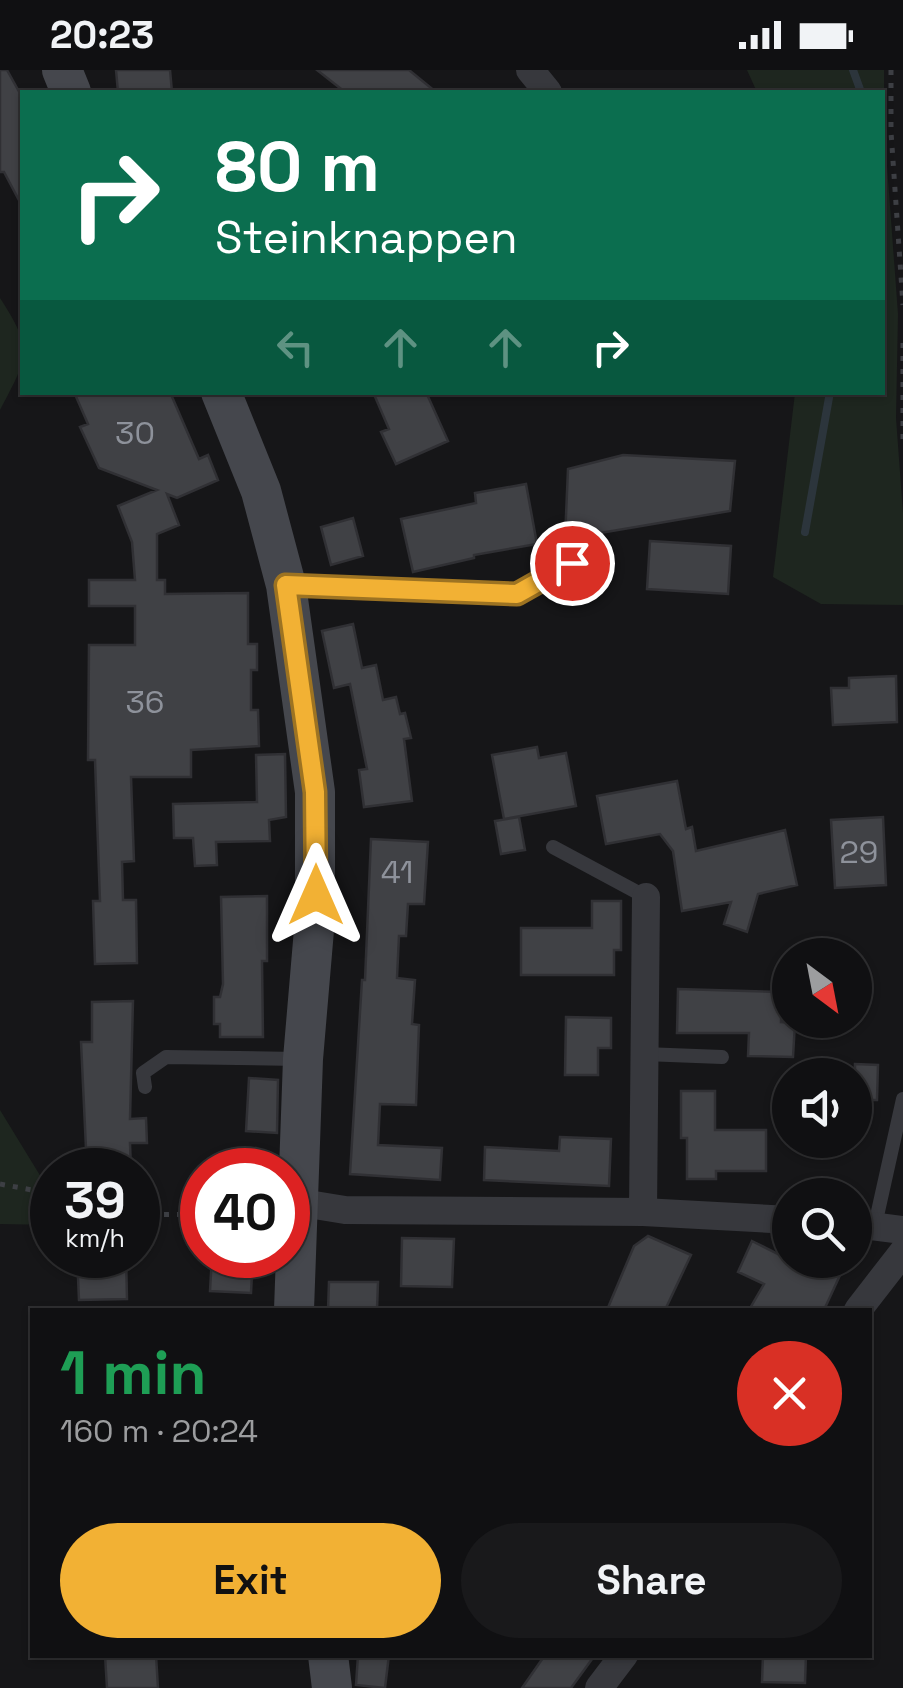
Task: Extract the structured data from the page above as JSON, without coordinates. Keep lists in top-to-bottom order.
{
  "house_numbers": [
    "30",
    "36",
    "29",
    "41"
  ],
  "north": "bottom right",
  "page": {
    "status": "20:23",
    "turn": ["80 m", "Steinknappen"],
    "speed": "39 km/h",
    "limit": "40",
    "heading": ["1 min", "160 m · 20:24"],
    "buttons": ["Exit", "Share"]
  }
}
